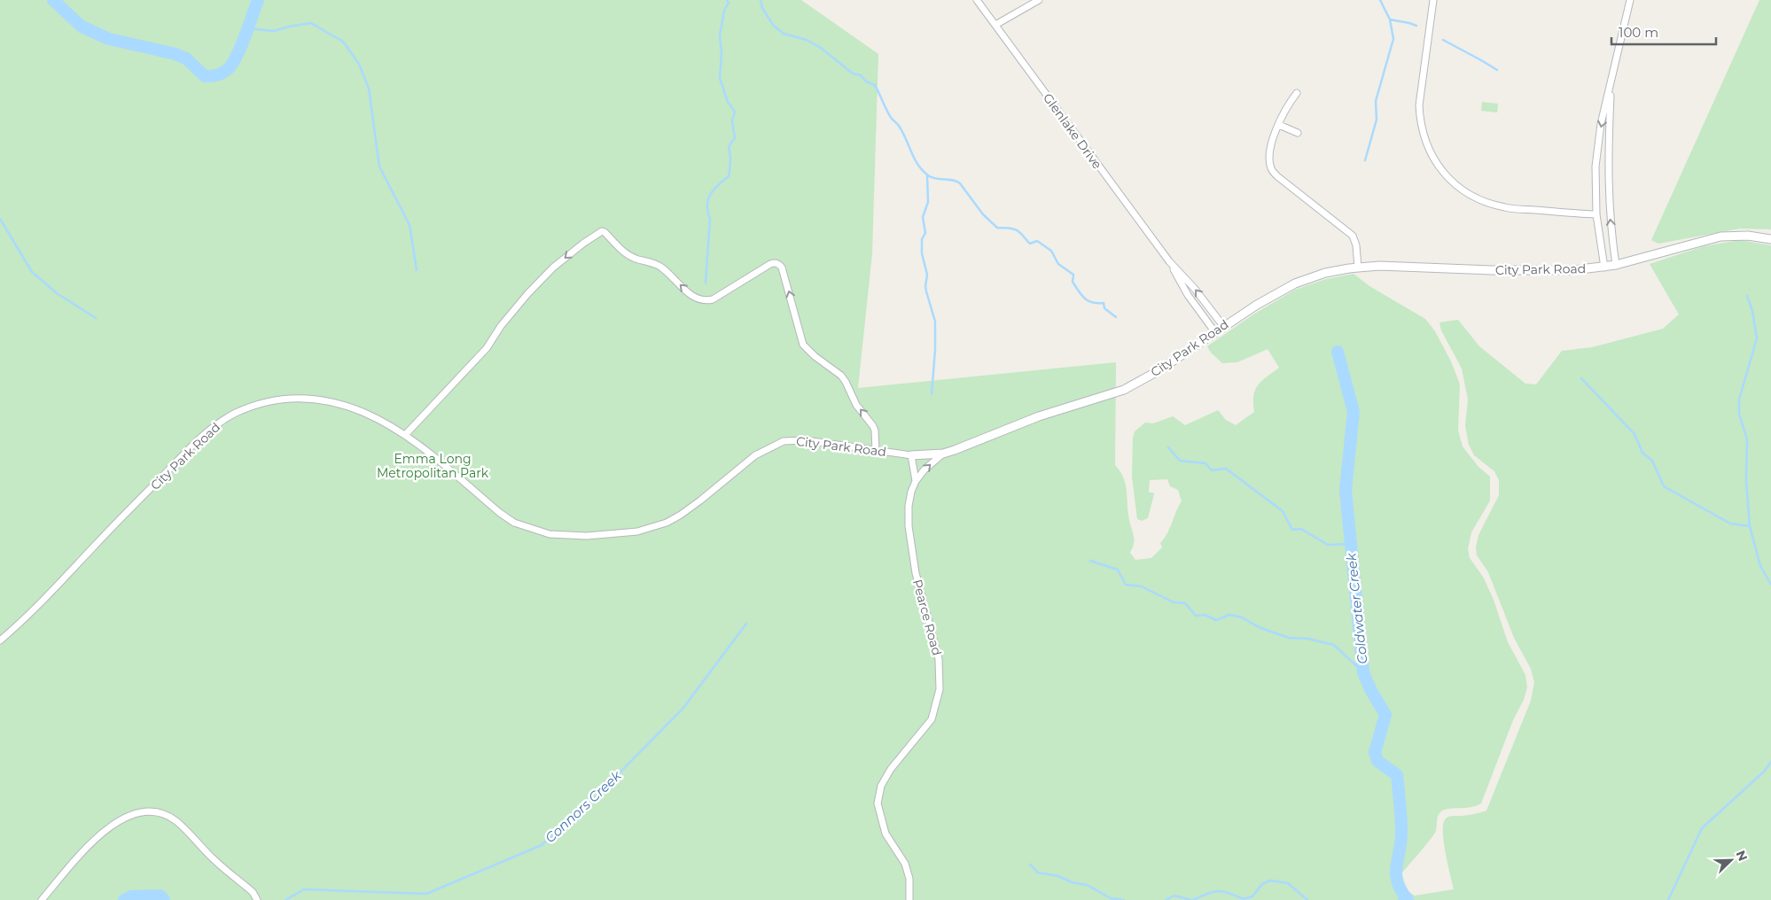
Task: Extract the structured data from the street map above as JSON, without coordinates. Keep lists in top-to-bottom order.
{
  "streets": {
    "street": ["Glenlake Drive", "City Park Road", "Pearce Road"]
  },
  "crossings": [
    ["Glenlake Drive", "City Park Road"],
    ["City Park Road", "Pearce Road"]
  ],
  "water": ["Coldwater Creek", "Connors Creek"],
  "parks": ["Emma Long Metropolitan Park"],
  "scale_bar": "100 m",
  "north": "top right"
}
